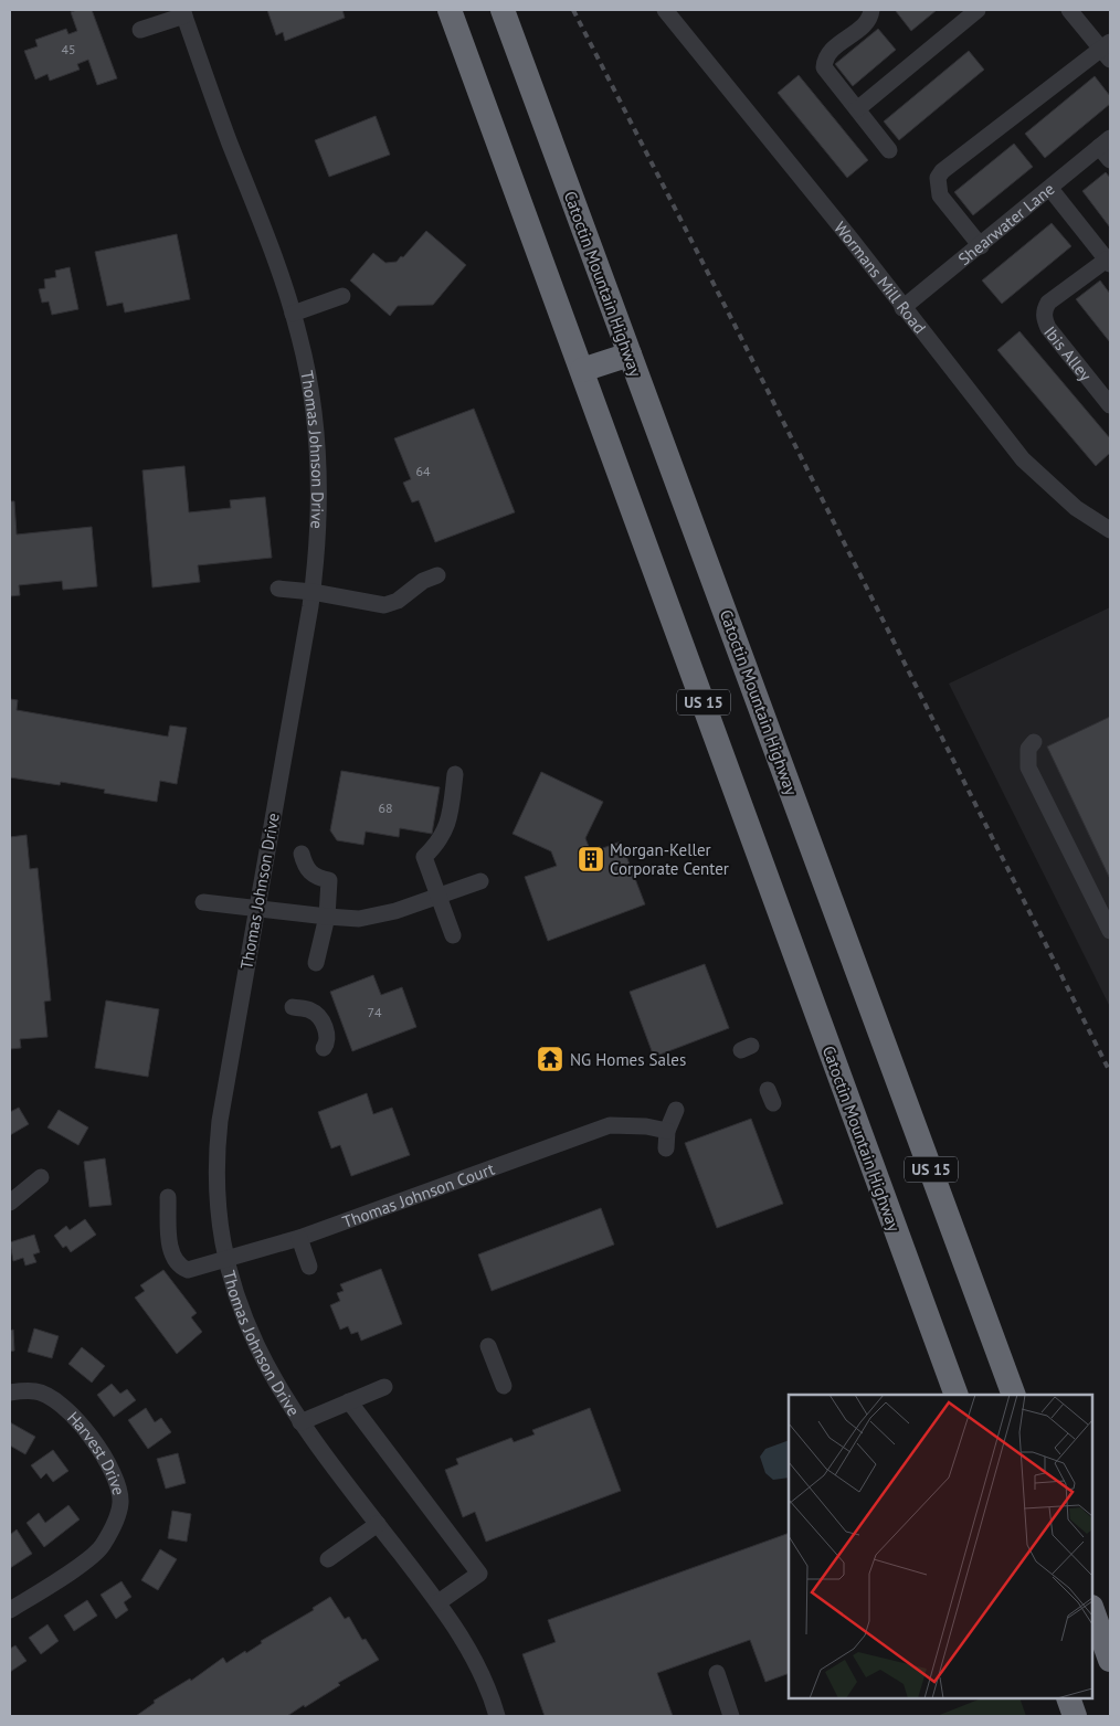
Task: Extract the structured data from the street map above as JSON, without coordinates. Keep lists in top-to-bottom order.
{
  "streets": {
    "highway": ["Catoctin Mountain Highway", "US 15"],
    "street": [
      "Shearwater Lane",
      "Wormans Mill Road",
      "Ibis Alley",
      "Thomas Johnson Drive",
      "Thomas Johnson Court",
      "Harvest Drive"
    ]
  },
  "crossings": [
    ["Shearwater Lane", "Wormans Mill Road"],
    ["Thomas Johnson Drive", "Thomas Johnson Court"]
  ],
  "places": {
    "building": ["Morgan-Keller Corporate Center"],
    "temple": ["NG Homes Sales"]
  },
  "house_numbers": [
    "45",
    "64",
    "68",
    "74"
  ]
}
